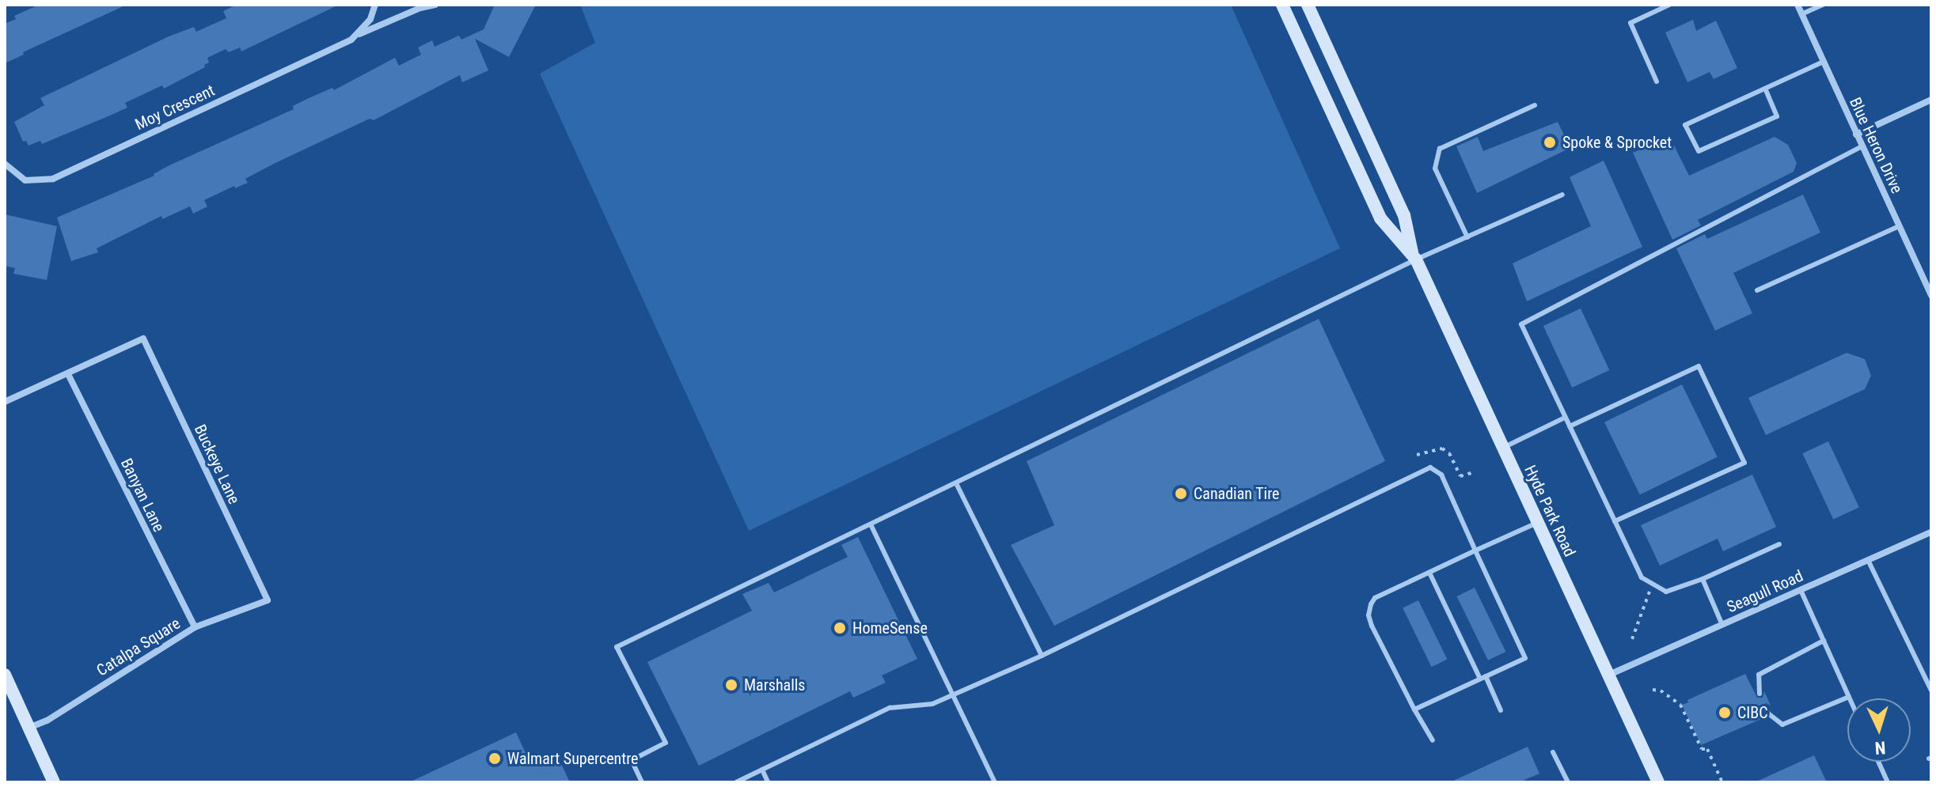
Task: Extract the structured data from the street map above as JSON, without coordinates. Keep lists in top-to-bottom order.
{
  "streets": {
    "main road": ["Hyde Park Road"],
    "street": [
      "Moy Crescent",
      "Blue Heron Drive",
      "Buckeye Lane",
      "Banyan Lane",
      "Seagull Road",
      "Catalpa Square"
    ]
  },
  "crossings": [
    ["Buckeye Lane", "Banyan Lane"],
    ["Buckeye Lane", "Catalpa Square"],
    ["Banyan Lane", "Catalpa Square"],
    ["Hyde Park Road", "Seagull Road"]
  ],
  "places": [
    "Spoke & Sprocket",
    "Canadian Tire",
    "HomeSense",
    "Marshalls",
    "CIBC",
    "Walmart Supercentre"
  ],
  "north": "bottom"
}
